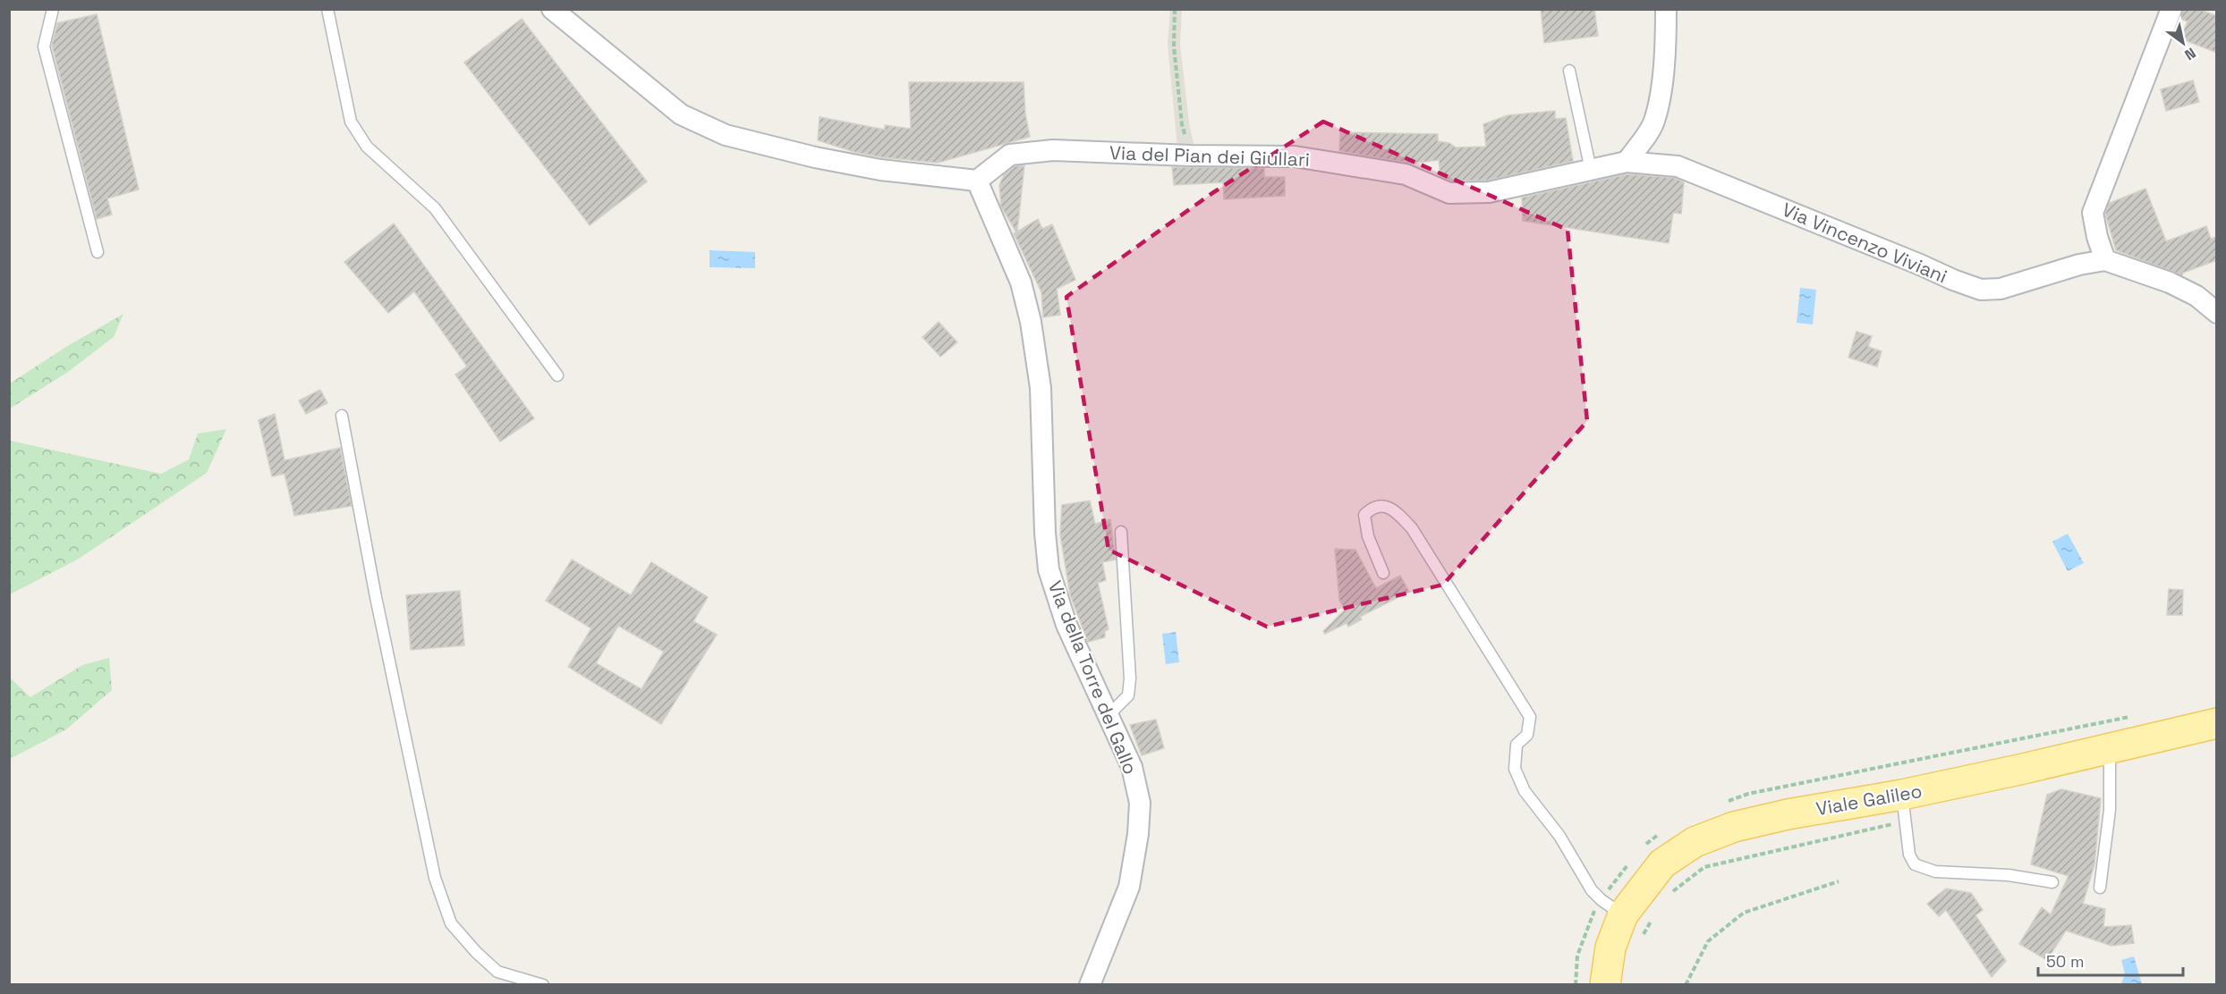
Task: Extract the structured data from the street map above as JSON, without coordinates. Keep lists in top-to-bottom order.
{
  "streets": {
    "main road": ["Viale Galileo"],
    "street": ["Via del Pian dei Giullari", "Via Vincenzo Viviani", "Via della Torre del Gallo"]
  },
  "crossings": [
    ["Via del Pian dei Giullari", "Via Vincenzo Viviani"],
    ["Via del Pian dei Giullari", "Via della Torre del Gallo"]
  ],
  "scale_bar": "50 m",
  "north": "bottom right"
}
